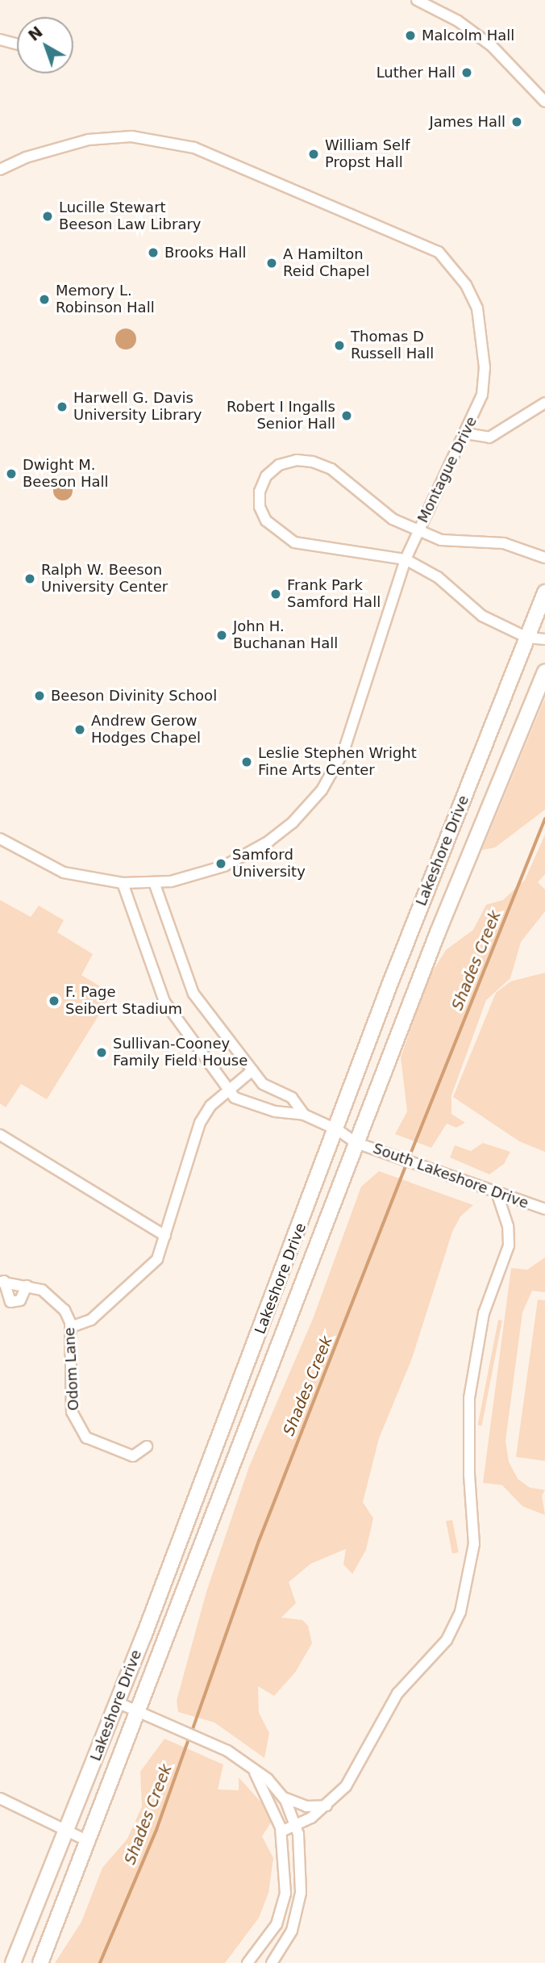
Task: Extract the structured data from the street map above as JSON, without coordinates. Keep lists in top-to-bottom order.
{
  "streets": {
    "main road": ["Lakeshore Drive"],
    "street": ["Montague Drive", "South Lakeshore Drive", "Odom Lane"]
  },
  "crossings": [
    ["Lakeshore Drive", "South Lakeshore Drive"]
  ],
  "water": ["Shades Creek"],
  "places": [
    "Malcolm Hall",
    "Luther Hall",
    "James Hall",
    "William Self Propst Hall",
    "Lucille Stewart Beeson Law Library",
    "Brooks Hall",
    "A Hamilton Reid Chapel",
    "Memory L. Robinson Hall",
    "Thomas D Russell Hall",
    "Harwell G. Davis University Library",
    "Robert I Ingalls Senior Hall",
    "Dwight M. Beeson Hall",
    "Ralph W. Beeson University Center",
    "Frank Park Samford Hall",
    "John H. Buchanan Hall",
    "Beeson Divinity School",
    "Andrew Gerow Hodges Chapel",
    "Leslie Stephen Wright Fine Arts Center",
    "Samford University",
    "F. Page Seibert Stadium",
    "Sullivan-Cooney Family Field House"
  ],
  "north": "top left"
}
